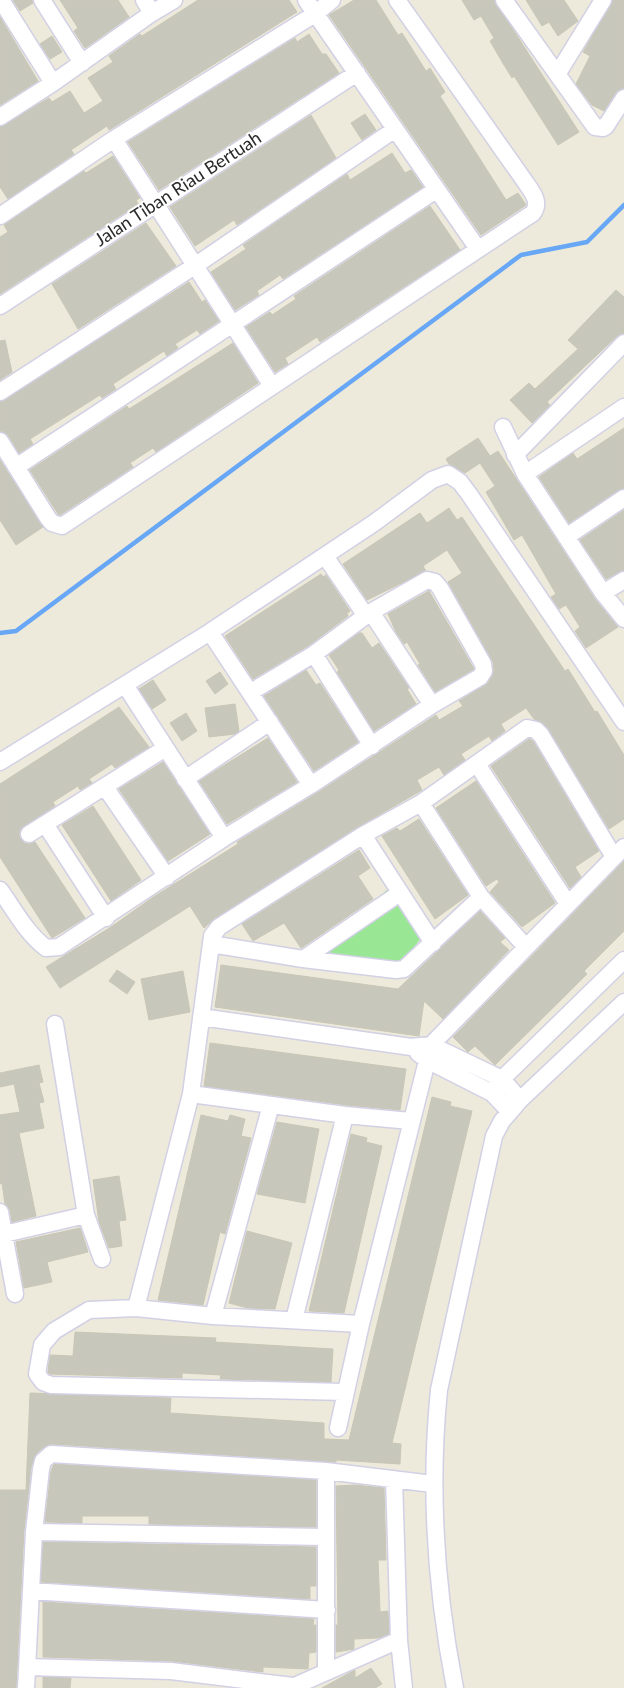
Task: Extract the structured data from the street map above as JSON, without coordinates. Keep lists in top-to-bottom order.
{
  "streets": {
    "street": ["Jalan Tiban Riau Bertuah"]
  }
}
